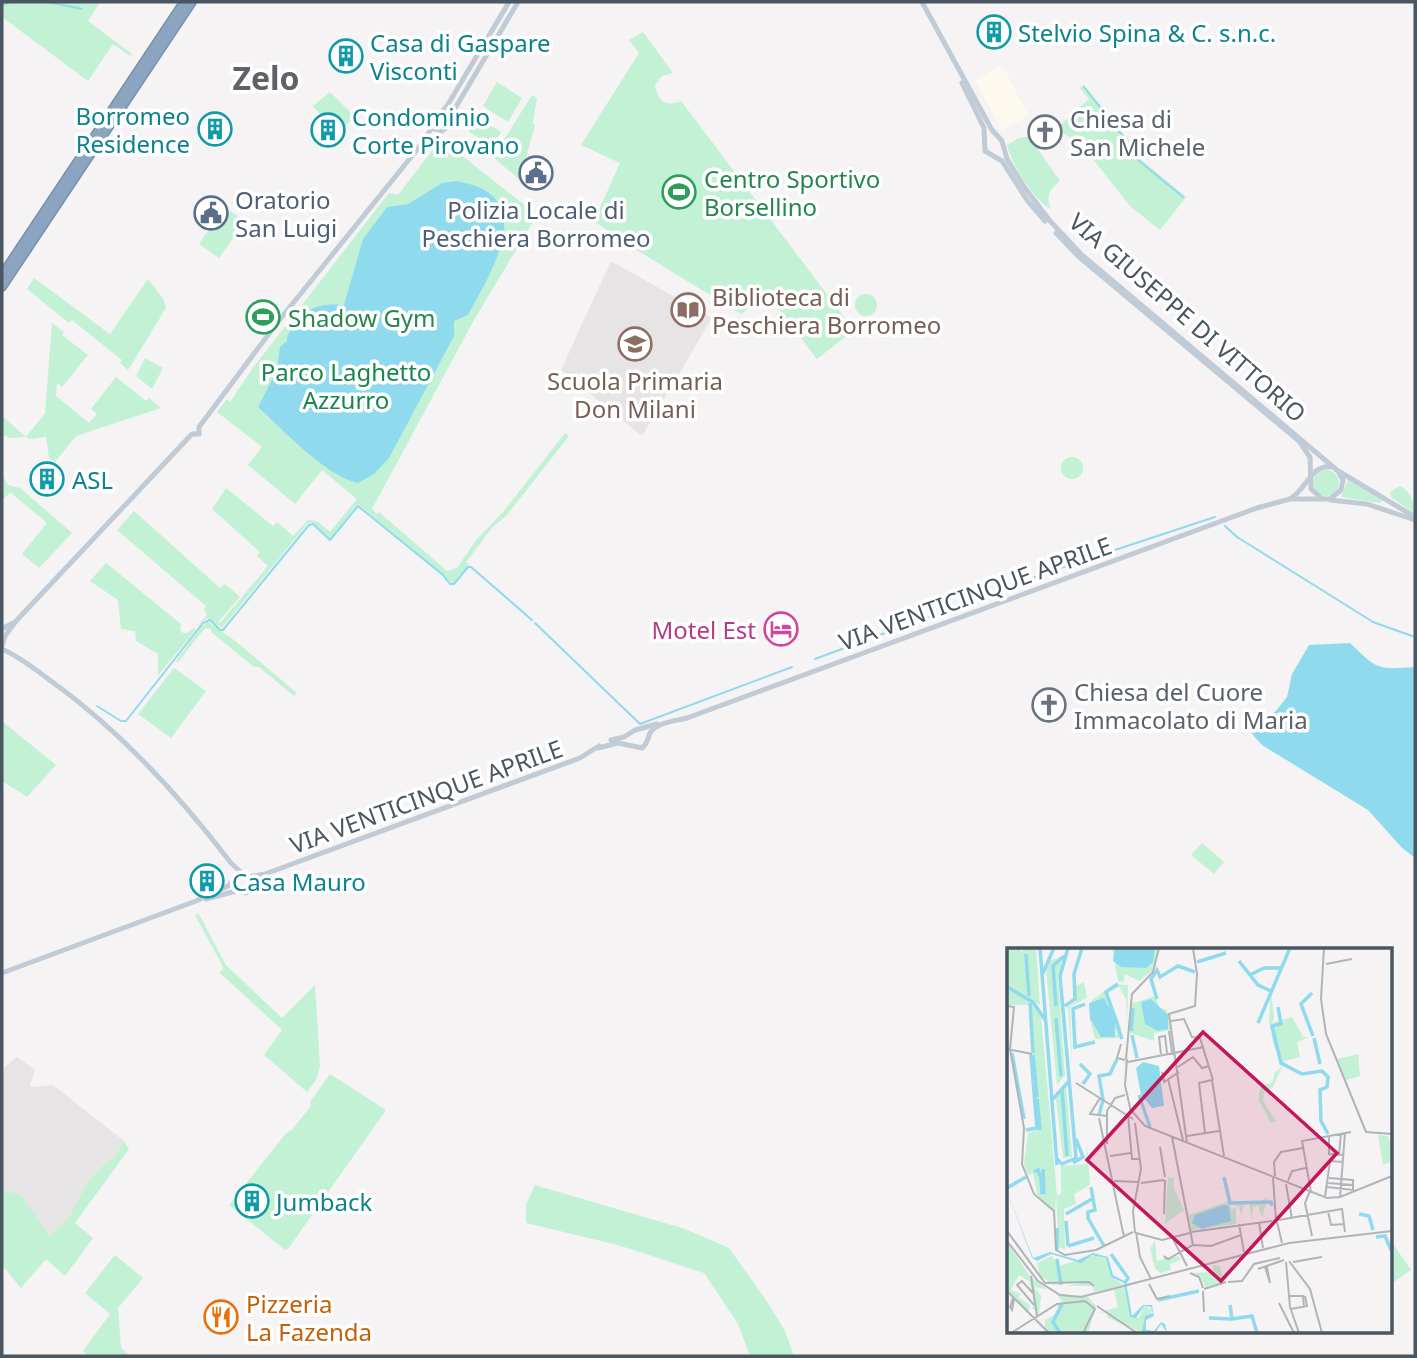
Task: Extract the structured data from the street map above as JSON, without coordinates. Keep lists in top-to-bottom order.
{
  "streets": {
    "main road": ["VIA GIUSEPPE DI VITTORIO", "VIA VENTICINQUE APRILE"]
  },
  "crossings": [
    ["VIA GIUSEPPE DI VITTORIO", "VIA VENTICINQUE APRILE"]
  ],
  "districts": ["Zelo"],
  "parks": ["Parco Laghetto Azzurro"],
  "places": {
    "building": [
      "Stelvio Spina & C. s.n.c.",
      "Casa di Gaspare Visconti",
      "Borromeo Residence",
      "Condominio Corte Pirovano",
      "ASL",
      "Casa Mauro",
      "Jumback"
    ],
    "church": ["Chiesa di San Michele", "Chiesa del Cuore Immacolato di Maria"],
    "public building": ["Polizia Locale di Peschiera Borromeo", "Oratorio San Luigi"],
    "sports": ["Centro Sportivo Borsellino", "Shadow Gym"],
    "library": ["Biblioteca di Peschiera Borromeo"],
    "school or university": ["Scuola Primaria Don Milani"],
    "hotel": ["Motel Est"],
    "restaurant": ["Pizzeria La Fazenda"]
  }
}
